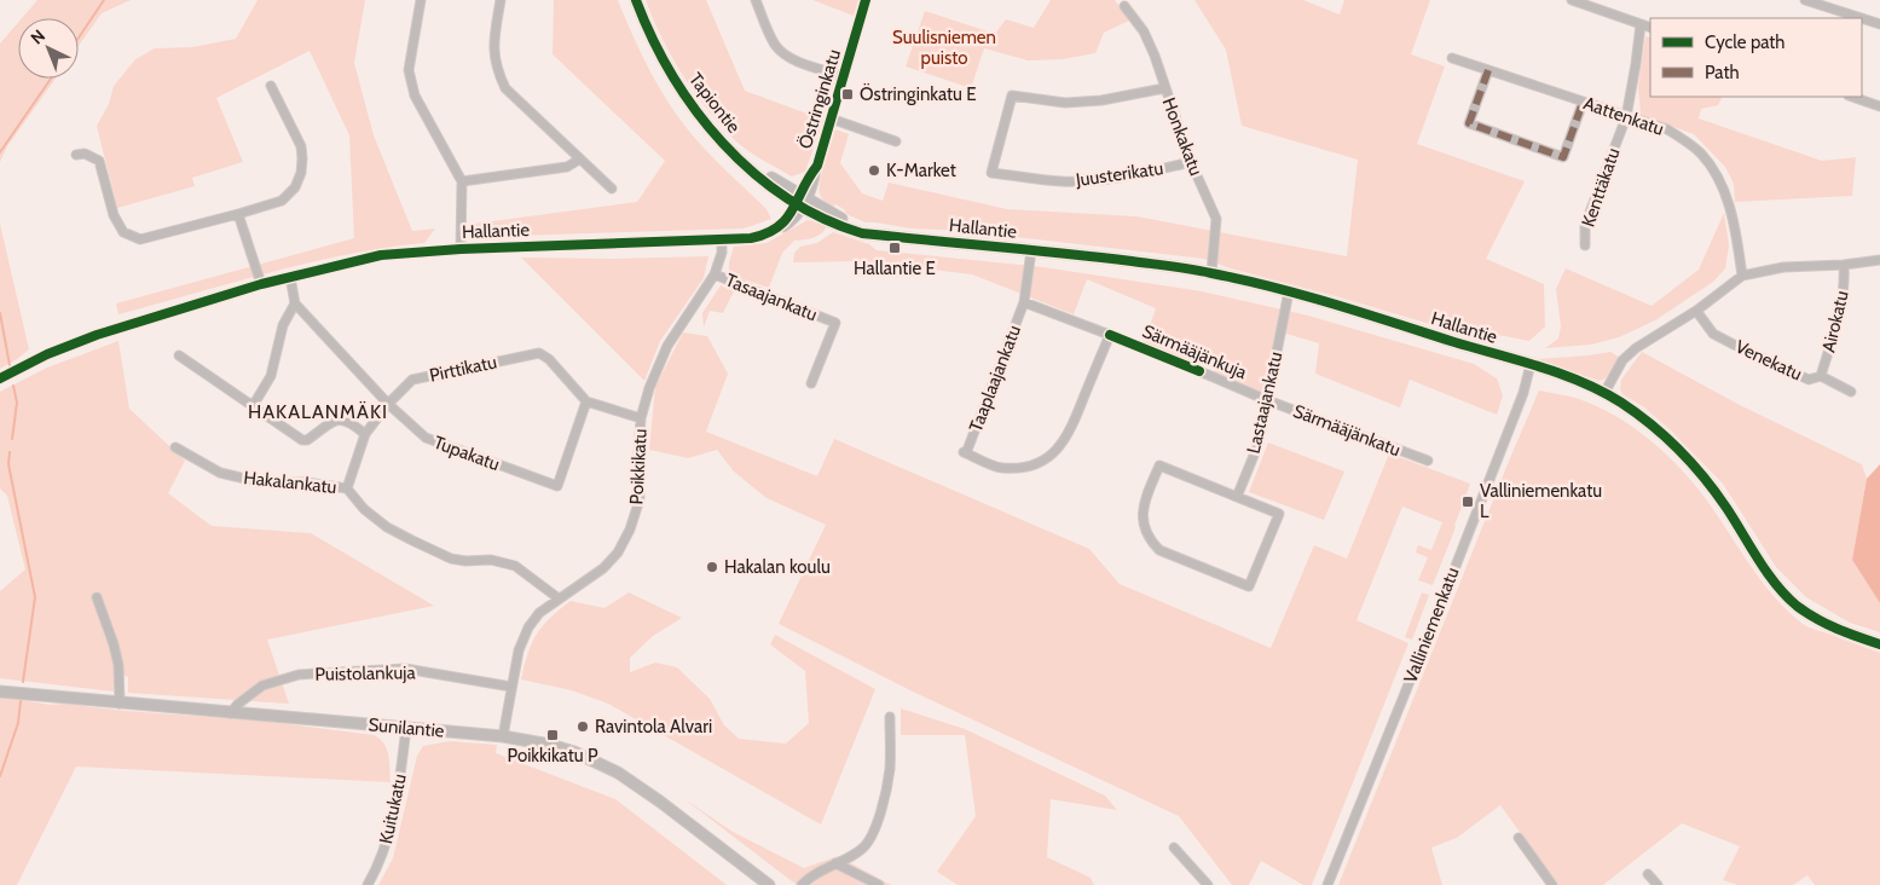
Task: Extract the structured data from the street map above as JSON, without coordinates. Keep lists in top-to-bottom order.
{
  "streets": {
    "street": [
      "Östringinkatu",
      "Tapiontie",
      "Aattenkatu",
      "Honkakatu",
      "Juusterikatu",
      "Kenttäkatu",
      "Hallantie",
      "Tasaajankatu",
      "Airokatu",
      "Särmääjänkuja",
      "Venekatu",
      "Pirttikatu",
      "Taaplaajankatu",
      "Lastaajankatu",
      "Särmääjänkatu",
      "Tupakatu",
      "Poikkikatu",
      "Hakalankatu",
      "Valliniemenkatu",
      "Puistolankuja",
      "Sunilantie",
      "Kuitukatu"
    ]
  },
  "crossings": [
    ["Östringinkatu", "Tapiontie"],
    ["Östringinkatu", "Hallantie"],
    ["Tapiontie", "Hallantie"],
    ["Aattenkatu", "Kenttäkatu"],
    ["Honkakatu", "Juusterikatu"],
    ["Honkakatu", "Hallantie"],
    ["Hallantie", "Taaplaajankatu"],
    ["Hallantie", "Lastaajankatu"],
    ["Hallantie", "Poikkikatu"],
    ["Hallantie", "Valliniemenkatu"],
    ["Tasaajankatu", "Poikkikatu"],
    ["Airokatu", "Venekatu"],
    ["Särmääjänkuja", "Lastaajankatu"],
    ["Särmääjänkuja", "Särmääjänkatu"],
    ["Pirttikatu", "Tupakatu"],
    ["Pirttikatu", "Hakalankatu"],
    ["Lastaajankatu", "Särmääjänkatu"],
    ["Poikkikatu", "Hakalankatu"],
    ["Poikkikatu", "Puistolankuja"],
    ["Poikkikatu", "Sunilantie"],
    ["Puistolankuja", "Sunilantie"],
    ["Sunilantie", "Kuitukatu"]
  ],
  "districts": ["HAKALANMÄKI"],
  "parks": ["Suulisniemen puisto"],
  "places": {
    "transit": [
      "Östringinkatu E",
      "Hallantie E",
      "Valliniemenkatu L",
      "Poikkikatu P"
    ],
    "other": ["K-Market", "Hakalan koulu", "Ravintola Alvari"]
  },
  "legend": ["Cycle path", "Path"],
  "north": "top left"
}
